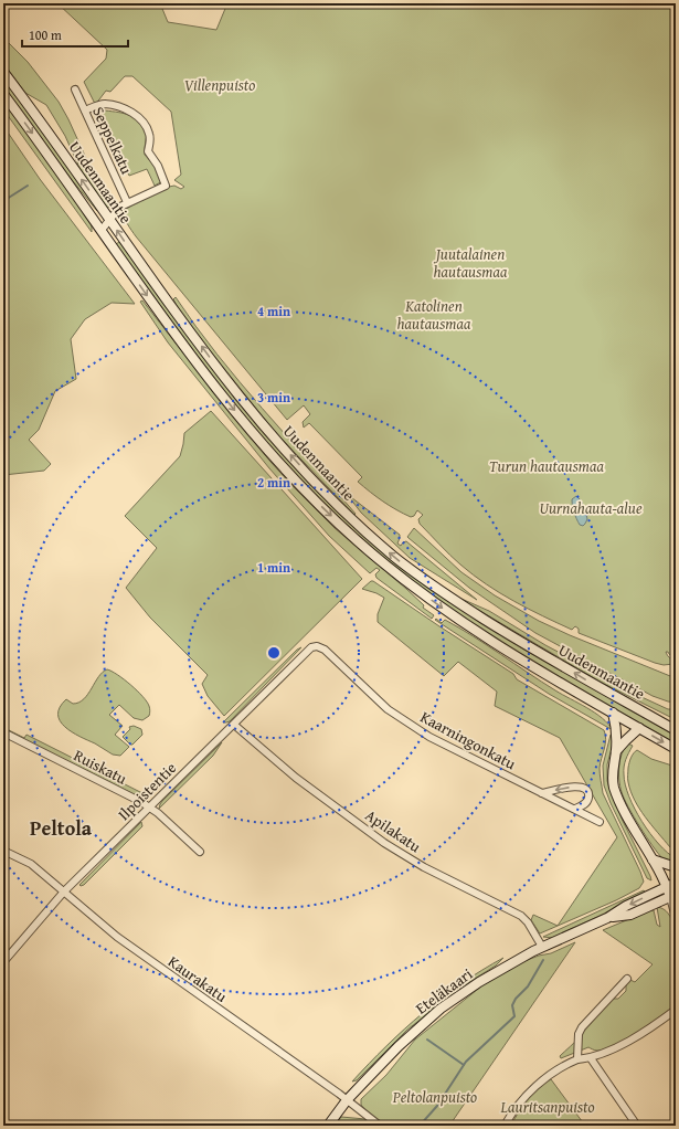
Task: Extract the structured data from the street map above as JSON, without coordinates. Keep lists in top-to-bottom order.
{
  "streets": {
    "main road": ["Uudenmaantie", "Eteläkaari"],
    "street": [
      "Seppelkatu",
      "Kaarningonkatu",
      "Ruiskatu",
      "Ilpoistentie",
      "Apilakatu",
      "Kaurakatu"
    ]
  },
  "crossings": [
    ["Kaarningonkatu", "Ilpoistentie"],
    ["Ruiskatu", "Ilpoistentie"],
    ["Ilpoistentie", "Apilakatu"],
    ["Ilpoistentie", "Kaurakatu"],
    ["Apilakatu", "Eteläkaari"],
    ["Kaurakatu", "Eteläkaari"]
  ],
  "districts": ["Peltola"],
  "parks": [
    "Villenpuisto",
    "Juutalainen hautausmaa",
    "Katolinen hautausmaa",
    "Turun hautausmaa",
    "Uurnahauta-alue",
    "Peltolanpuisto",
    "Lauritsanpuisto"
  ],
  "scale_bar": "100 m",
  "rings": [
    "4 min",
    "3 min",
    "2 min",
    "1 min"
  ]
}
